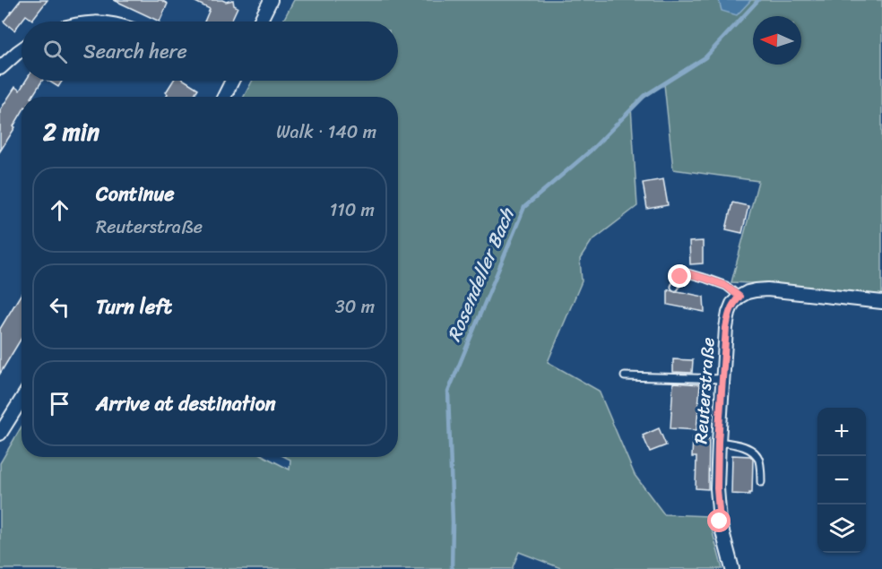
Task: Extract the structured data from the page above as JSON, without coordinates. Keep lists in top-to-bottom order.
{
  "streets": {
    "street": ["Reuterstraße"]
  },
  "water": ["Rosendeller Bach"],
  "north": "left",
  "page": {
    "search": "Search here",
    "heading": ["2 min", "Walk · 140 m"],
    "list": [
      ["Continue", "Reuterstraße", "110 m"],
      ["Turn left", "30 m"],
      "Arrive at destination"
    ],
    "map_buttons": ["+", "−"]
  }
}
